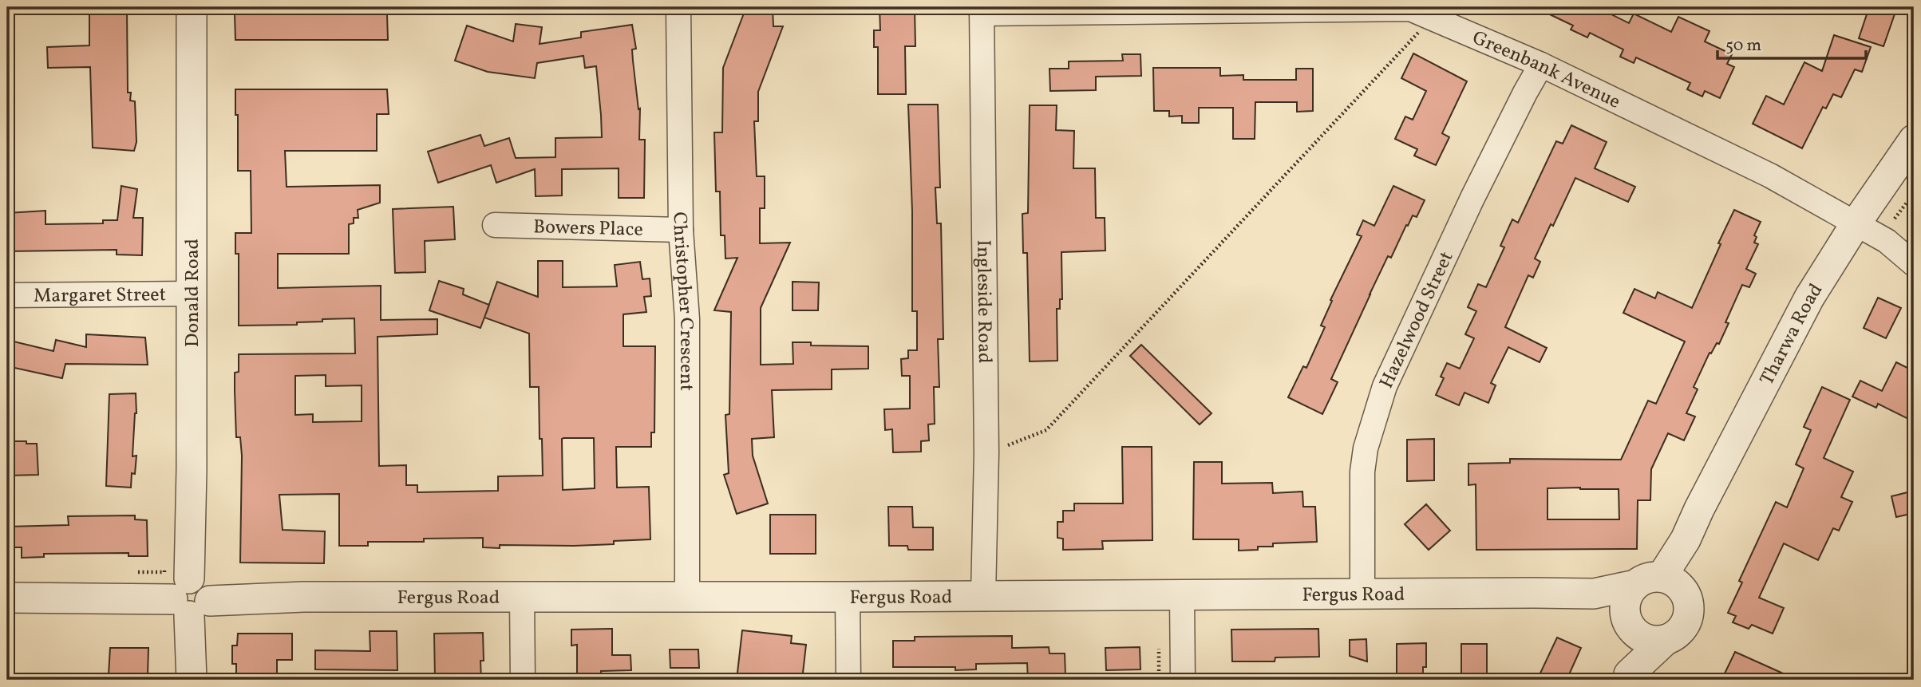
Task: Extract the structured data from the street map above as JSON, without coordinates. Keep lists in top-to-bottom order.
{
  "streets": {
    "street": [
      "Greenbank Avenue",
      "Bowers Place",
      "Donald Road",
      "Margaret Street",
      "Christopher Crescent",
      "Ingleside Road",
      "Hazelwood Street",
      "Tharwa Road",
      "Fergus Road"
    ]
  },
  "crossings": [
    ["Greenbank Avenue", "Ingleside Road"],
    ["Greenbank Avenue", "Hazelwood Street"],
    ["Greenbank Avenue", "Tharwa Road"],
    ["Bowers Place", "Christopher Crescent"],
    ["Donald Road", "Margaret Street"],
    ["Donald Road", "Fergus Road"],
    ["Christopher Crescent", "Fergus Road"],
    ["Ingleside Road", "Fergus Road"],
    ["Hazelwood Street", "Fergus Road"],
    ["Tharwa Road", "Fergus Road"]
  ],
  "scale_bar": "50 m"
}
